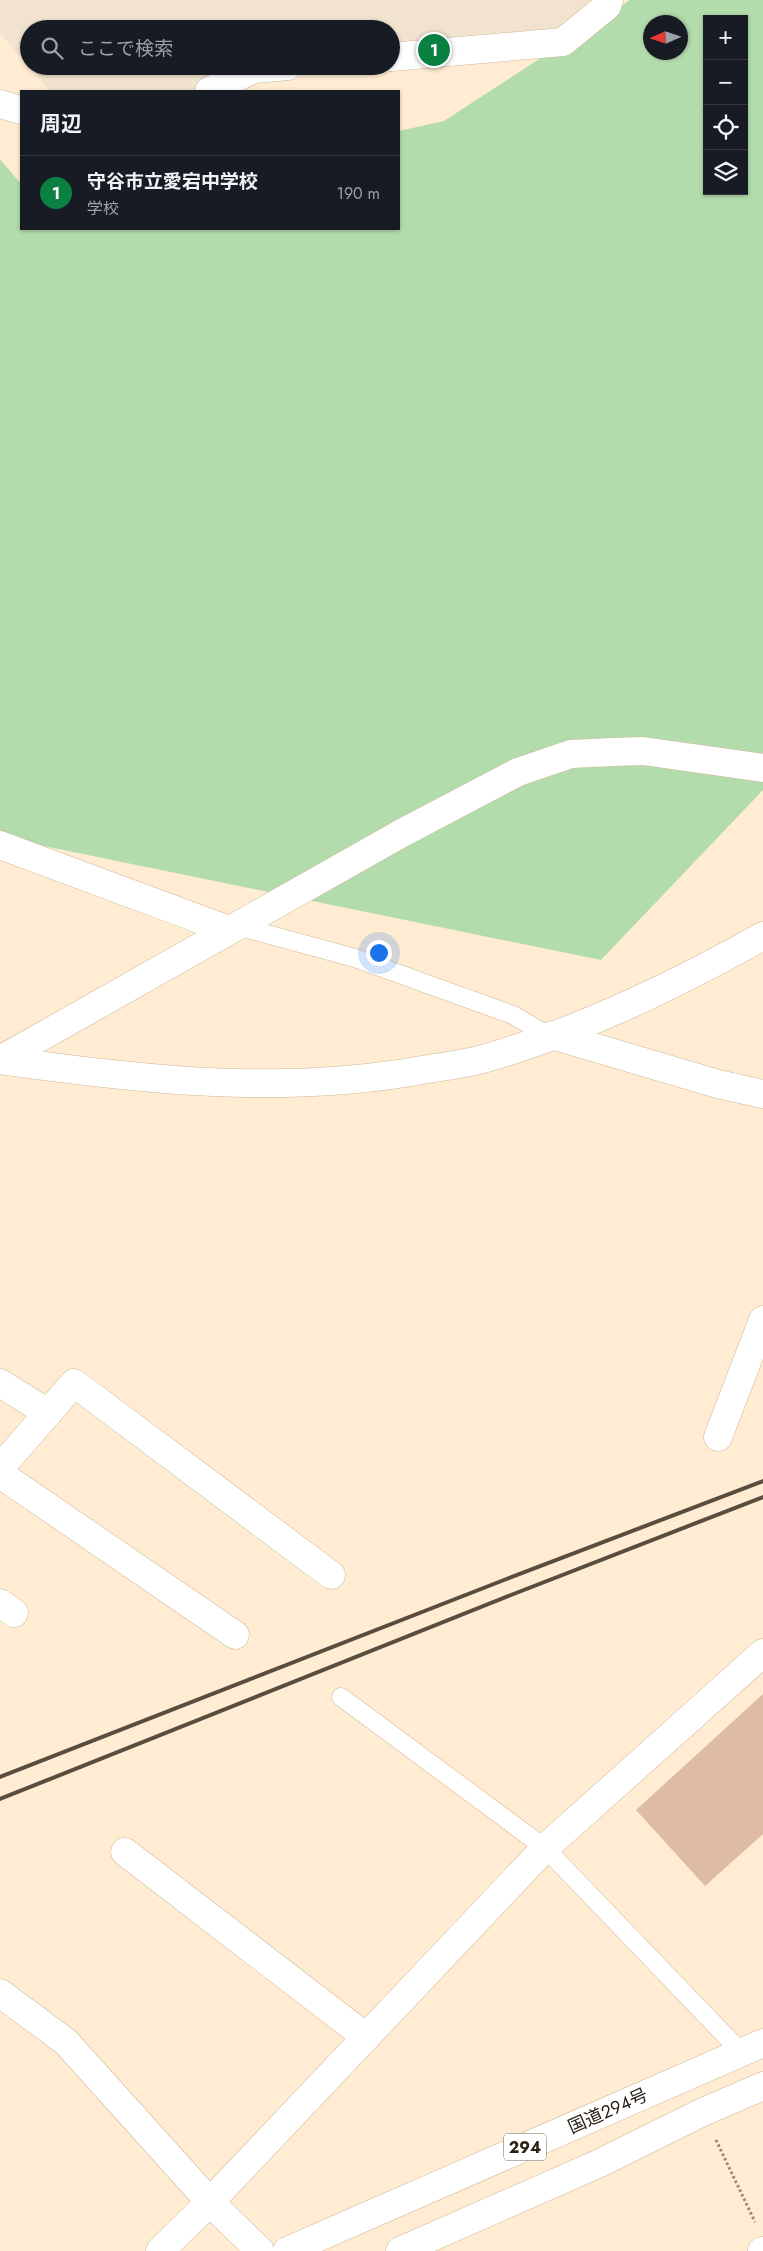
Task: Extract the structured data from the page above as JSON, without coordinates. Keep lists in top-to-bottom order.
{
  "streets": {
    "main road": ["国道294号", "294"]
  },
  "north": "left",
  "page": {
    "map_buttons": ["+", "−"],
    "search": "ここで検索",
    "pins": "1",
    "heading": "周辺",
    "list": [
      {
        "mark": "1",
        "name": "守谷市立愛宕中学校",
        "note": "学校",
        "value": "190 m"
      }
    ]
  }
}
